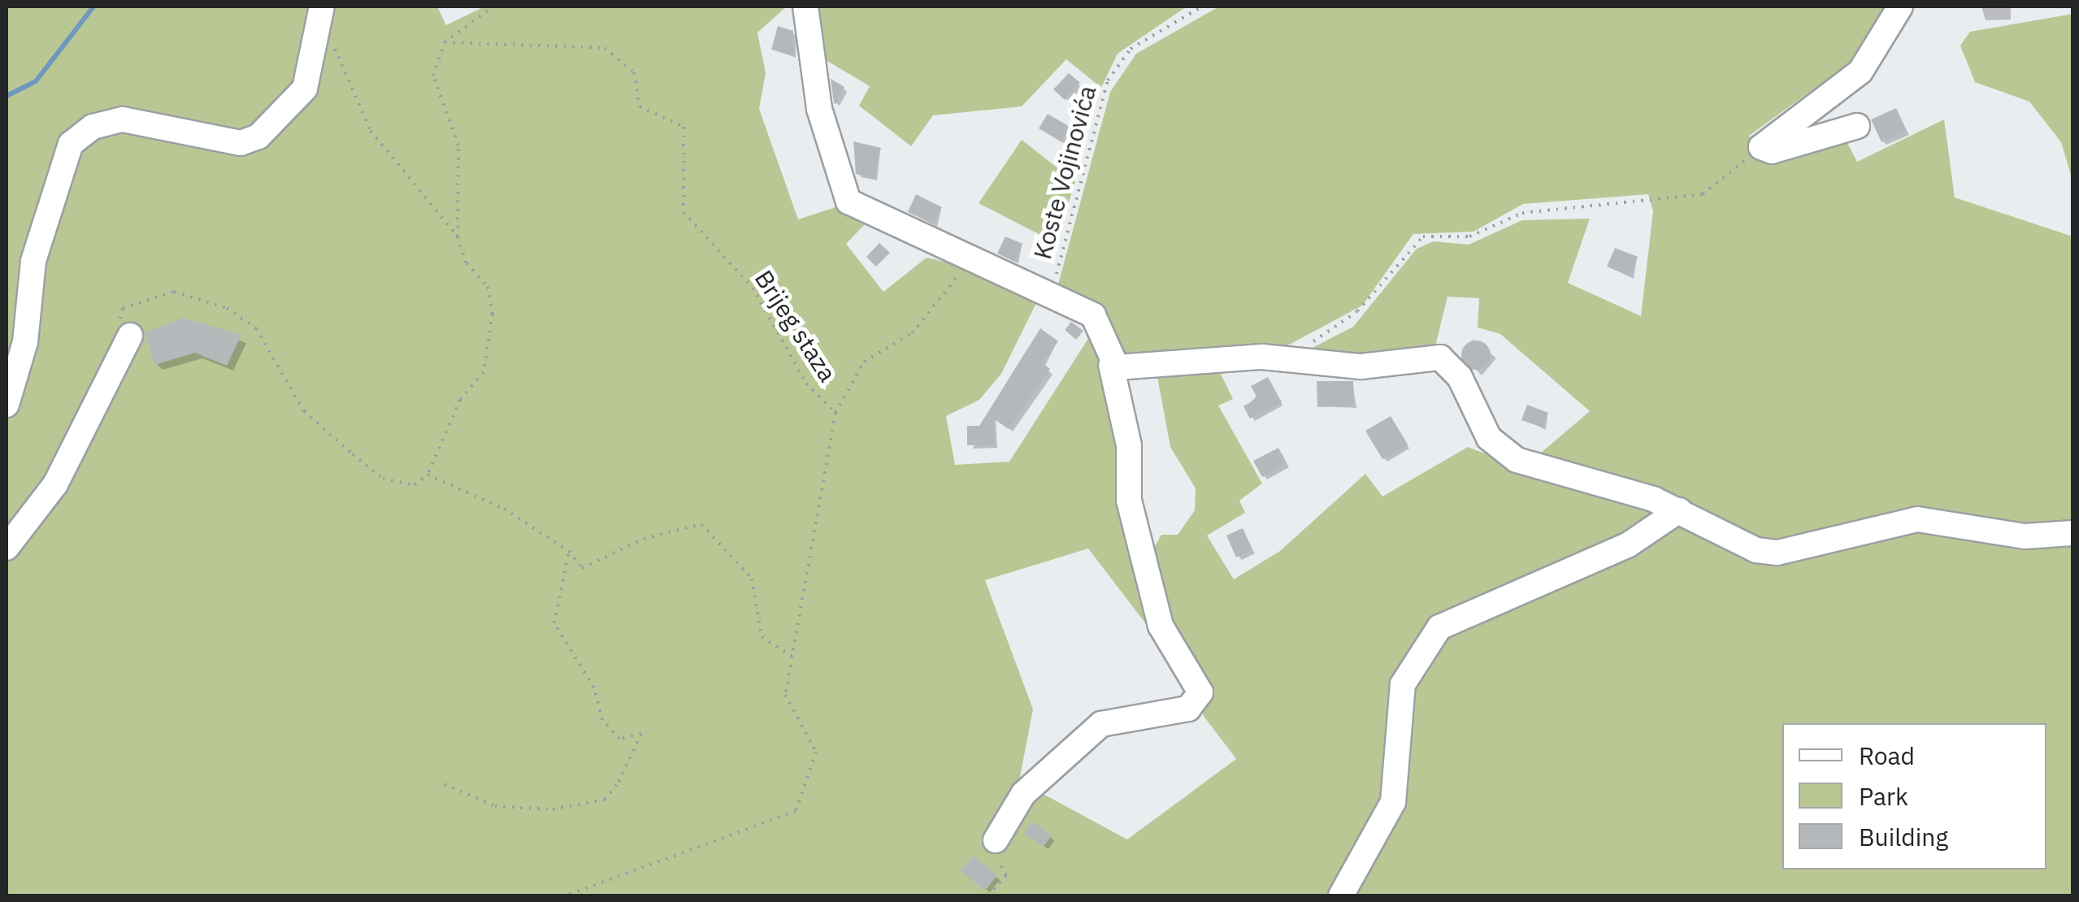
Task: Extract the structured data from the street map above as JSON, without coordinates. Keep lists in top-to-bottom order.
{
  "streets": {
    "path": ["Koste Vojinovića", "Brijeg staza"]
  },
  "legend": ["Road", "Park", "Building"]
}
